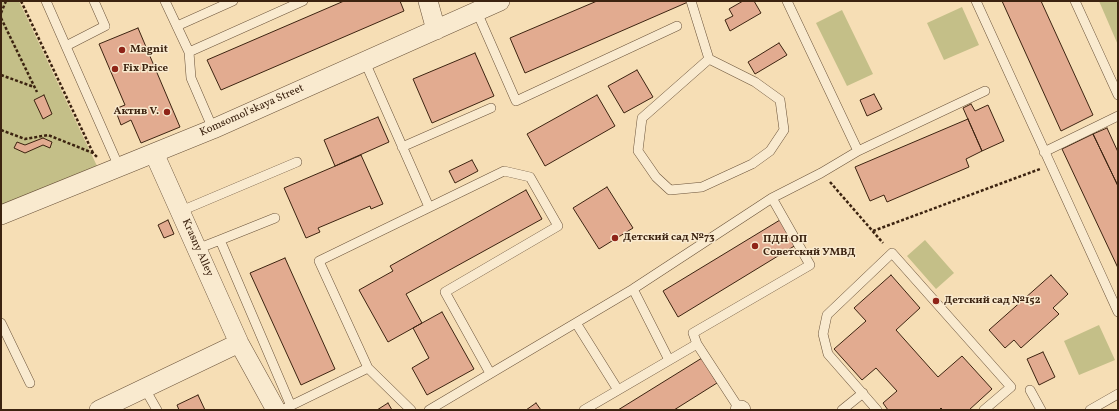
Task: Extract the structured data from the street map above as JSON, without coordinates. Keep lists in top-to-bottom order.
{
  "streets": {
    "street": ["Komsomol'skaya Street", "Krasny Alley"]
  },
  "crossings": [
    ["Komsomol'skaya Street", "Krasny Alley"]
  ],
  "places": [
    "Magnit",
    "Fix Price",
    "Актив V.",
    "Детский сад №73",
    "ПДН ОП Советский УМВД",
    "Детский сад №152"
  ]
}
